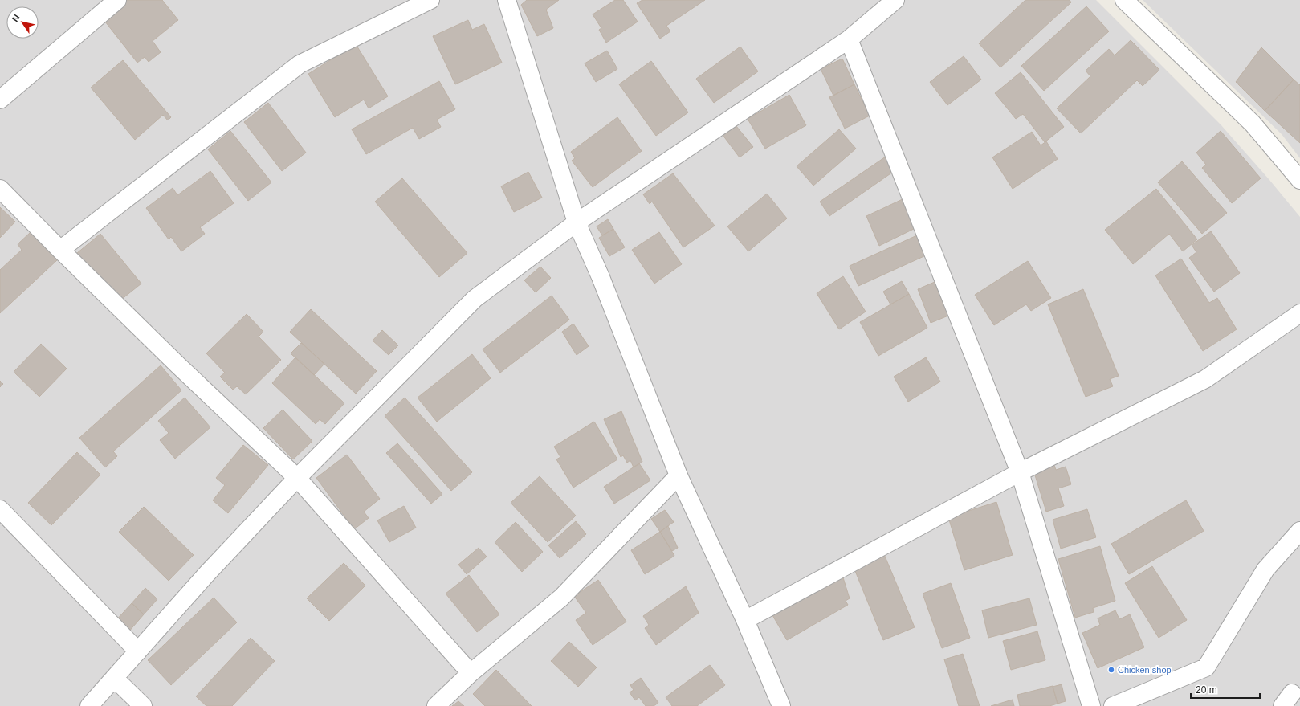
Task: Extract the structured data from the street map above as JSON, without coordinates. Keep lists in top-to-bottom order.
{
  "places": ["Chicken shop"],
  "scale_bar": "20 m",
  "north": "top left"
}
